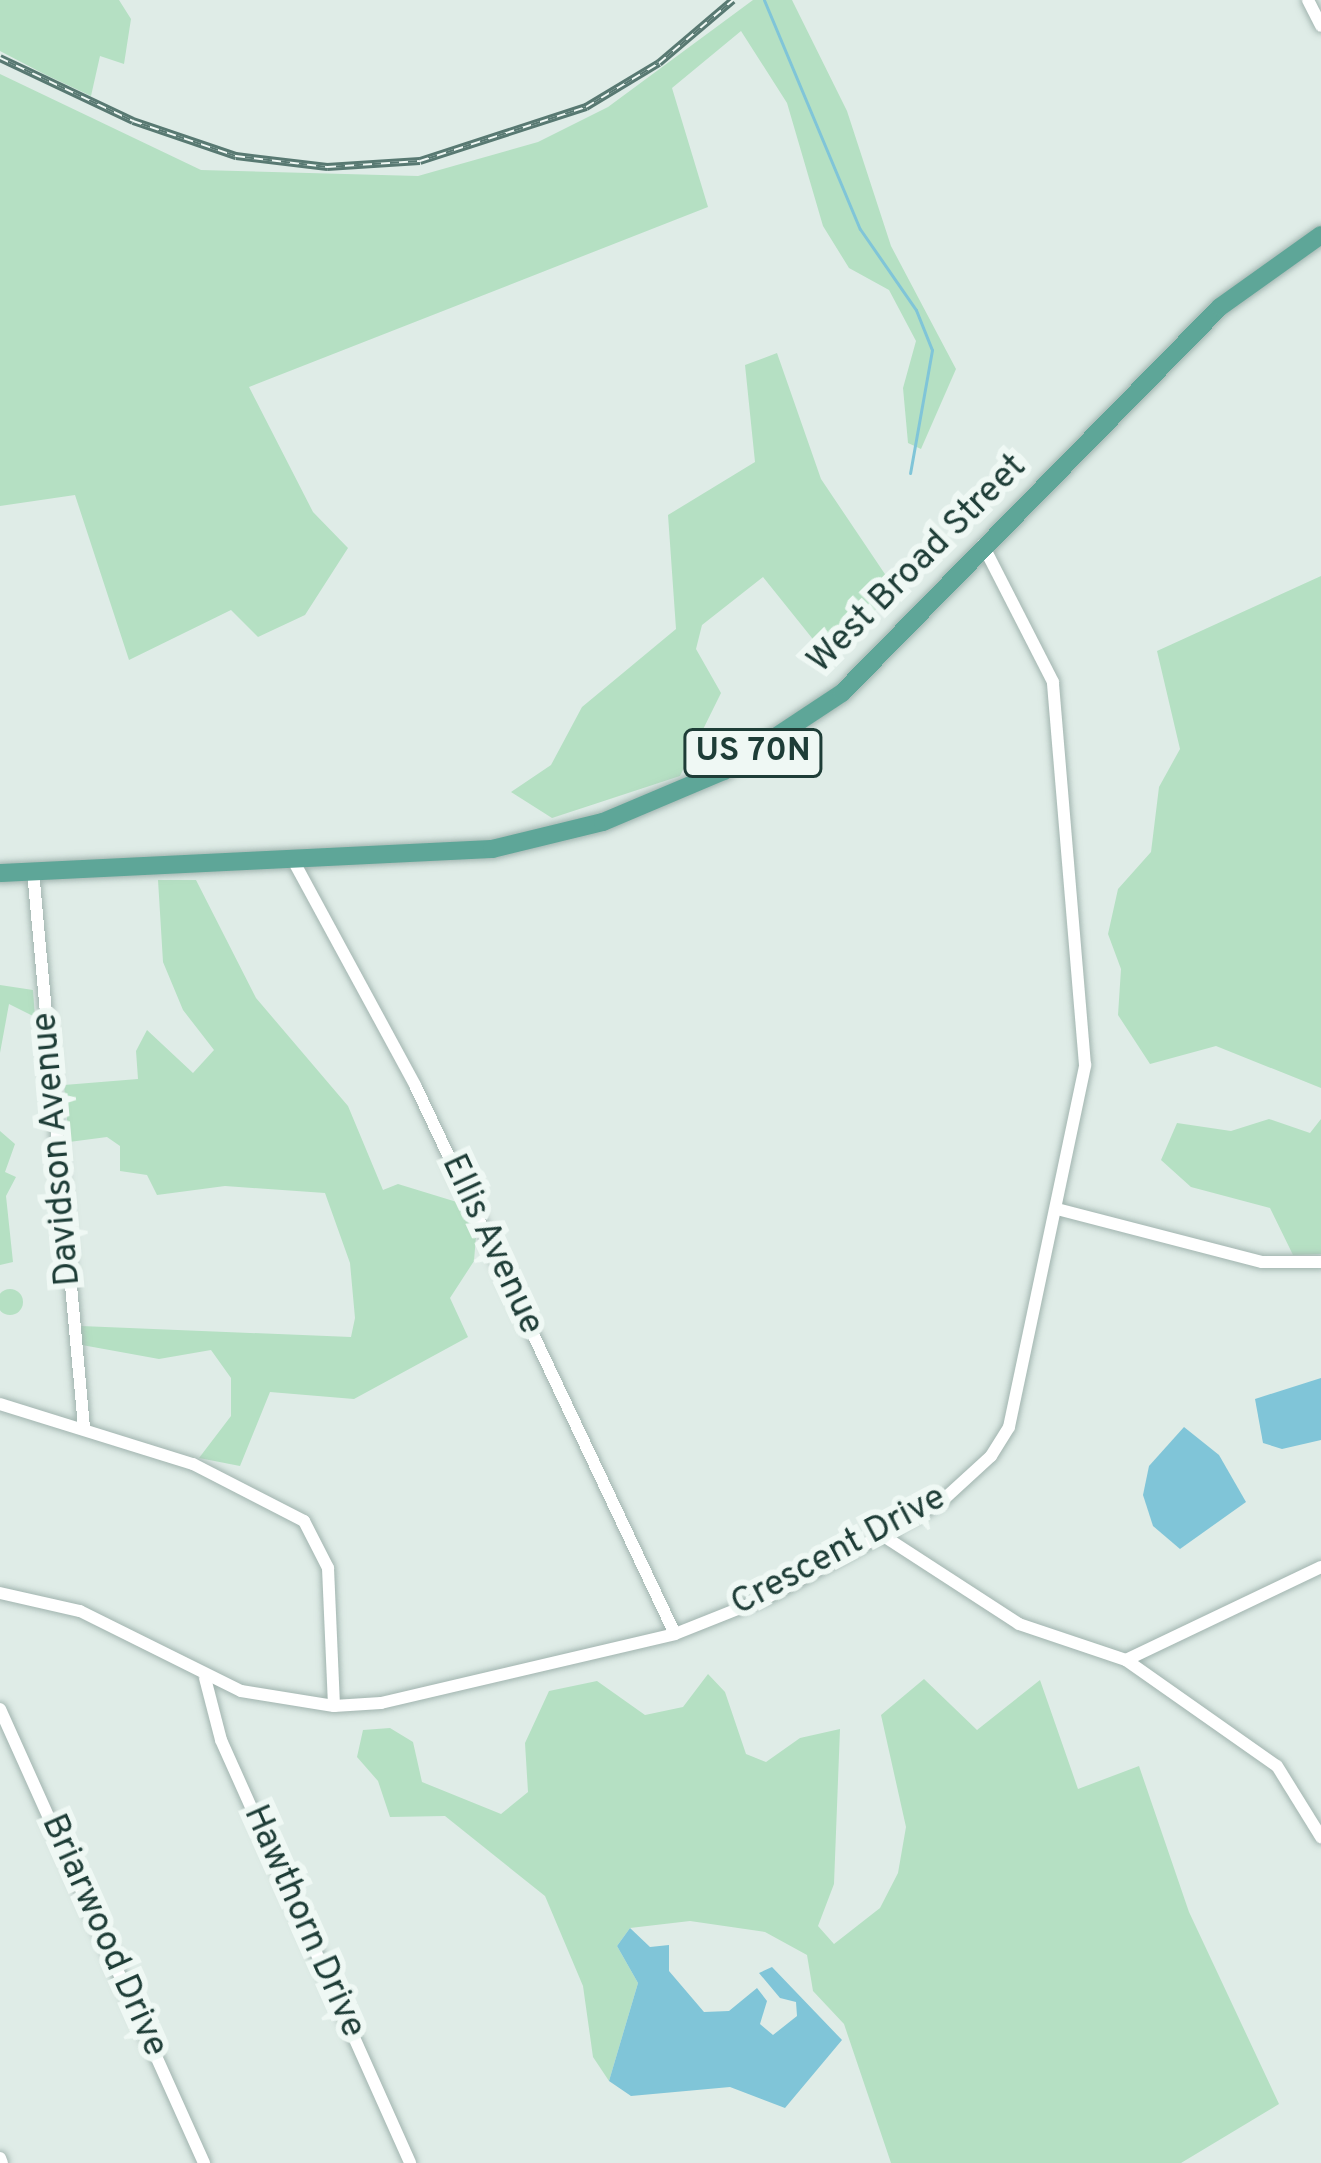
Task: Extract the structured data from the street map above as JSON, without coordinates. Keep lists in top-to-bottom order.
{
  "streets": {
    "main road": ["West Broad Street", "US 70N"],
    "street": [
      "Davidson Avenue",
      "Ellis Avenue",
      "Crescent Drive",
      "Hawthorn Drive",
      "Briarwood Drive"
    ]
  },
  "crossings": [
    ["West Broad Street", "Davidson Avenue"],
    ["West Broad Street", "Ellis Avenue"],
    ["West Broad Street", "Crescent Drive"],
    ["Ellis Avenue", "Crescent Drive"],
    ["Crescent Drive", "Hawthorn Drive"]
  ]
}
